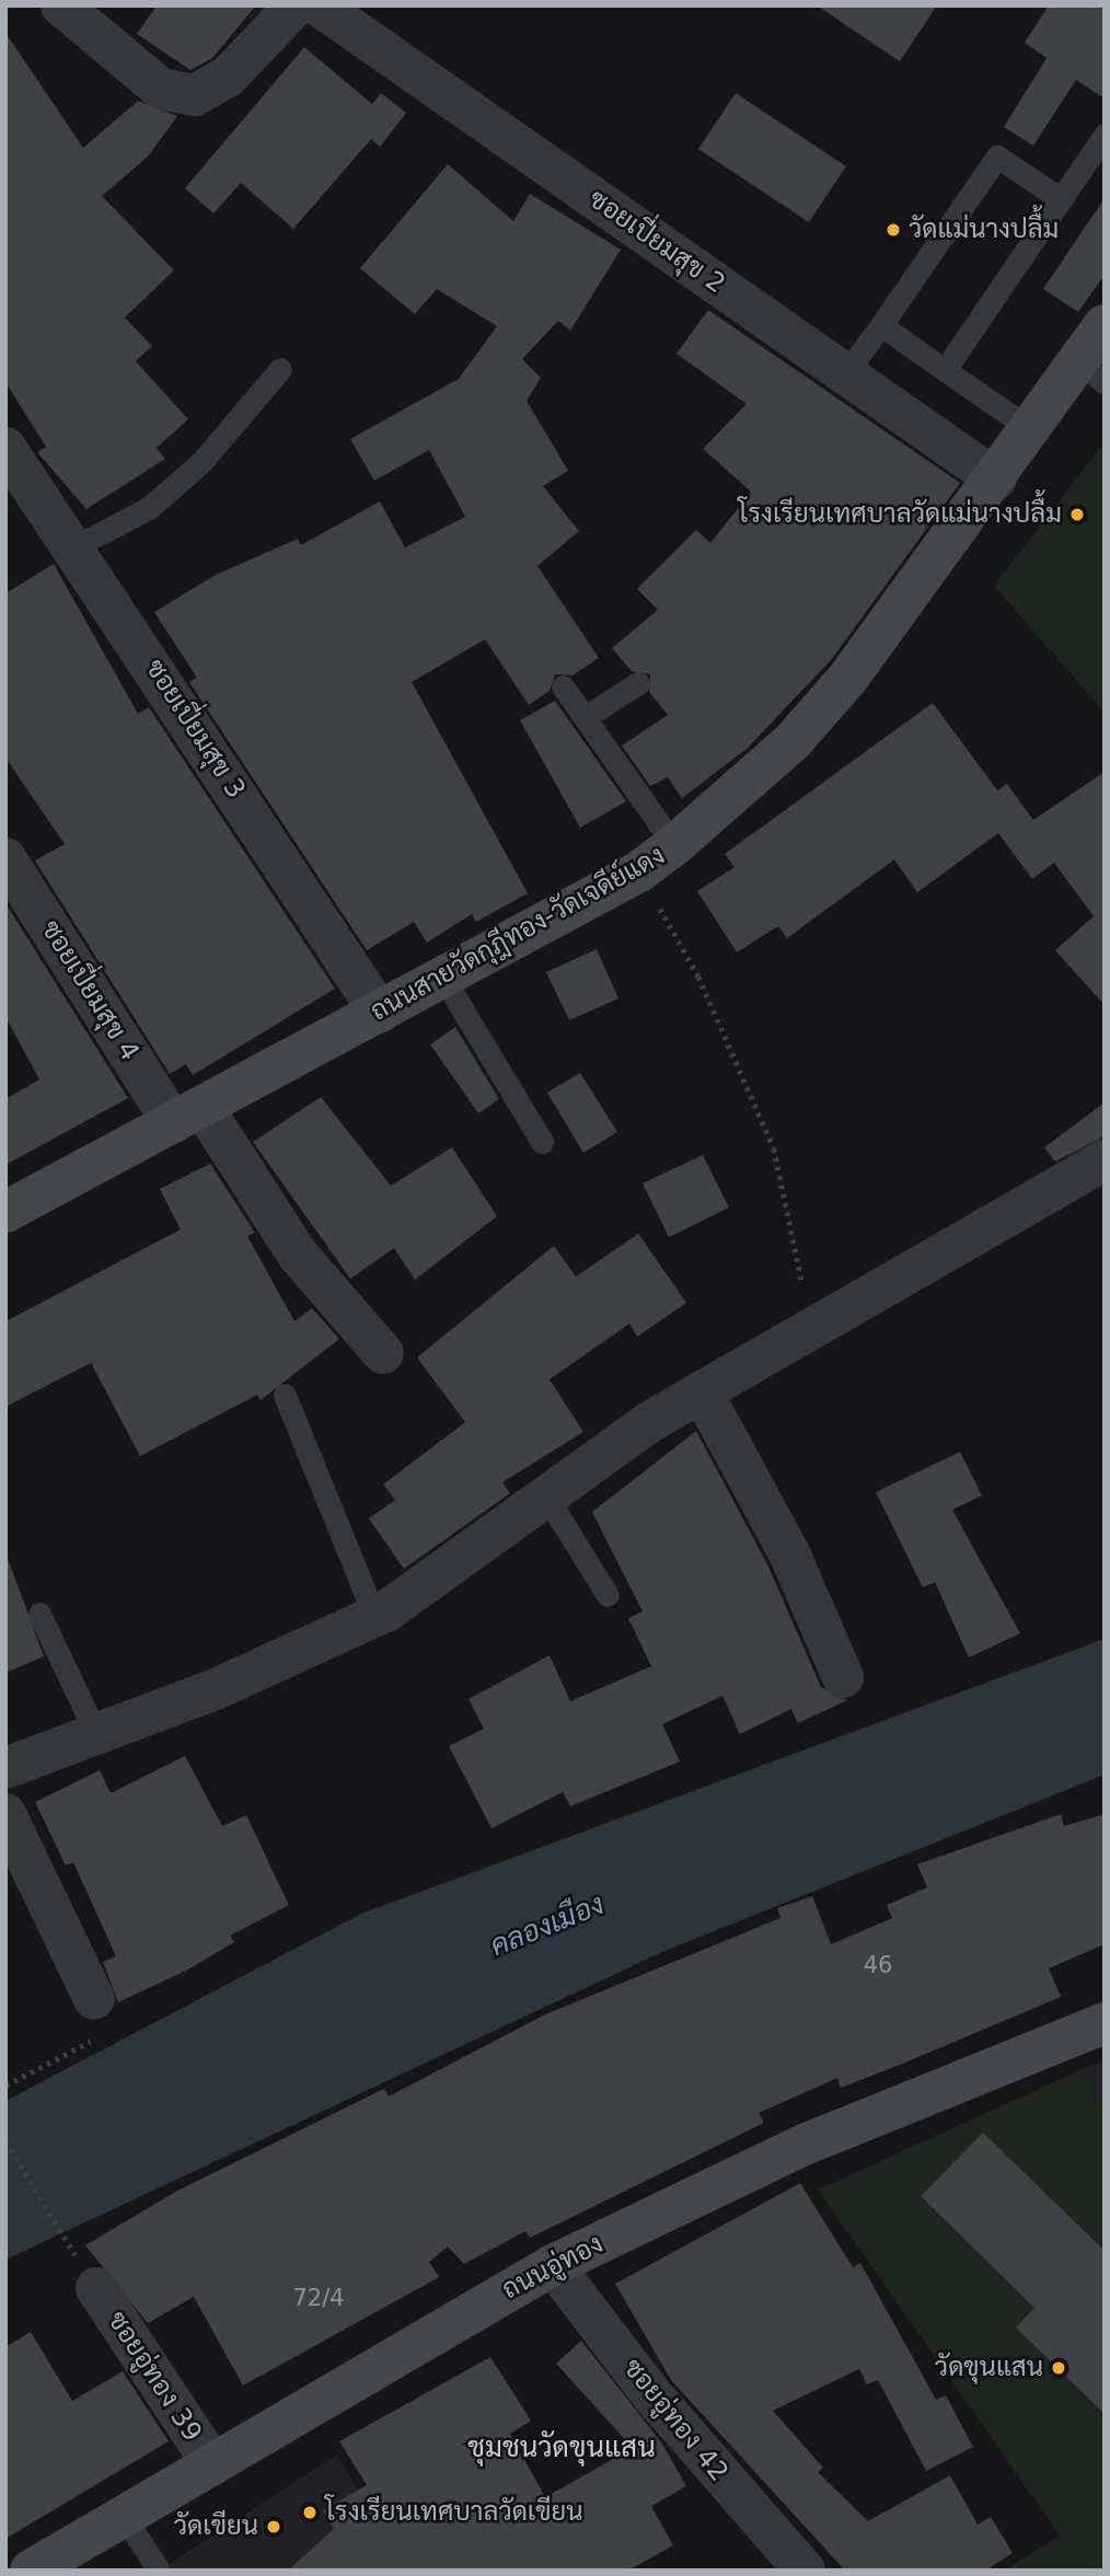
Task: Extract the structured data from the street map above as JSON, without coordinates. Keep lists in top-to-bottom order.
{
  "streets": {
    "main road": ["ถนนสายวัดกุฎีทอง-วัดเจดีย์แดง", "ถนนอู่ทอง"],
    "street": [
      "ซอยเปี่ยมสุข 2",
      "ซอยเปี่ยมสุข 3",
      "ซอยเปี่ยมสุข 4",
      "ซอยอู่ทอง 39",
      "ซอยอู่ทอง 42"
    ]
  },
  "crossings": [
    ["ซอยเปี่ยมสุข 2", "ถนนสายวัดกุฎีทอง-วัดเจดีย์แดง"],
    ["ซอยเปี่ยมสุข 3", "ถนนสายวัดกุฎีทอง-วัดเจดีย์แดง"],
    ["ถนนสายวัดกุฎีทอง-วัดเจดีย์แดง", "ซอยเปี่ยมสุข 4"],
    ["ถนนอู่ทอง", "ซอยอู่ทอง 39"],
    ["ถนนอู่ทอง", "ซอยอู่ทอง 42"]
  ],
  "districts": ["ชุมชนวัดขุนแสน"],
  "water": ["คลองเมือง"],
  "places": [
    "วัดแม่นางปลื้ม",
    "โรงเรียนเทศบาลวัดแม่นางปลื้ม",
    "วัดขุนแสน",
    "โรงเรียนเทศบาลวัดเขียน",
    "วัดเขียน"
  ],
  "house_numbers": ["46", "72/4"]
}
